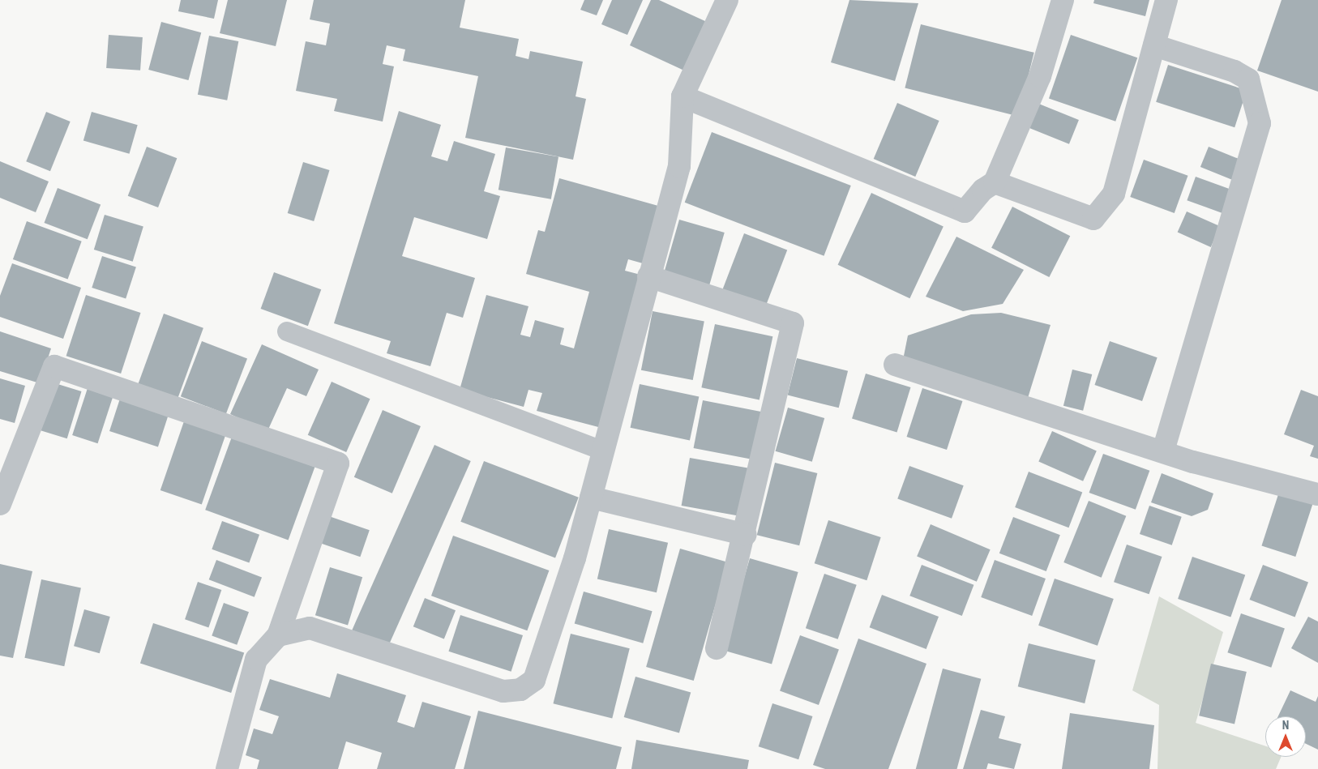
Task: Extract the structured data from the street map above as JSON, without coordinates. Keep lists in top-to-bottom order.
{
  "north": "top"
}
